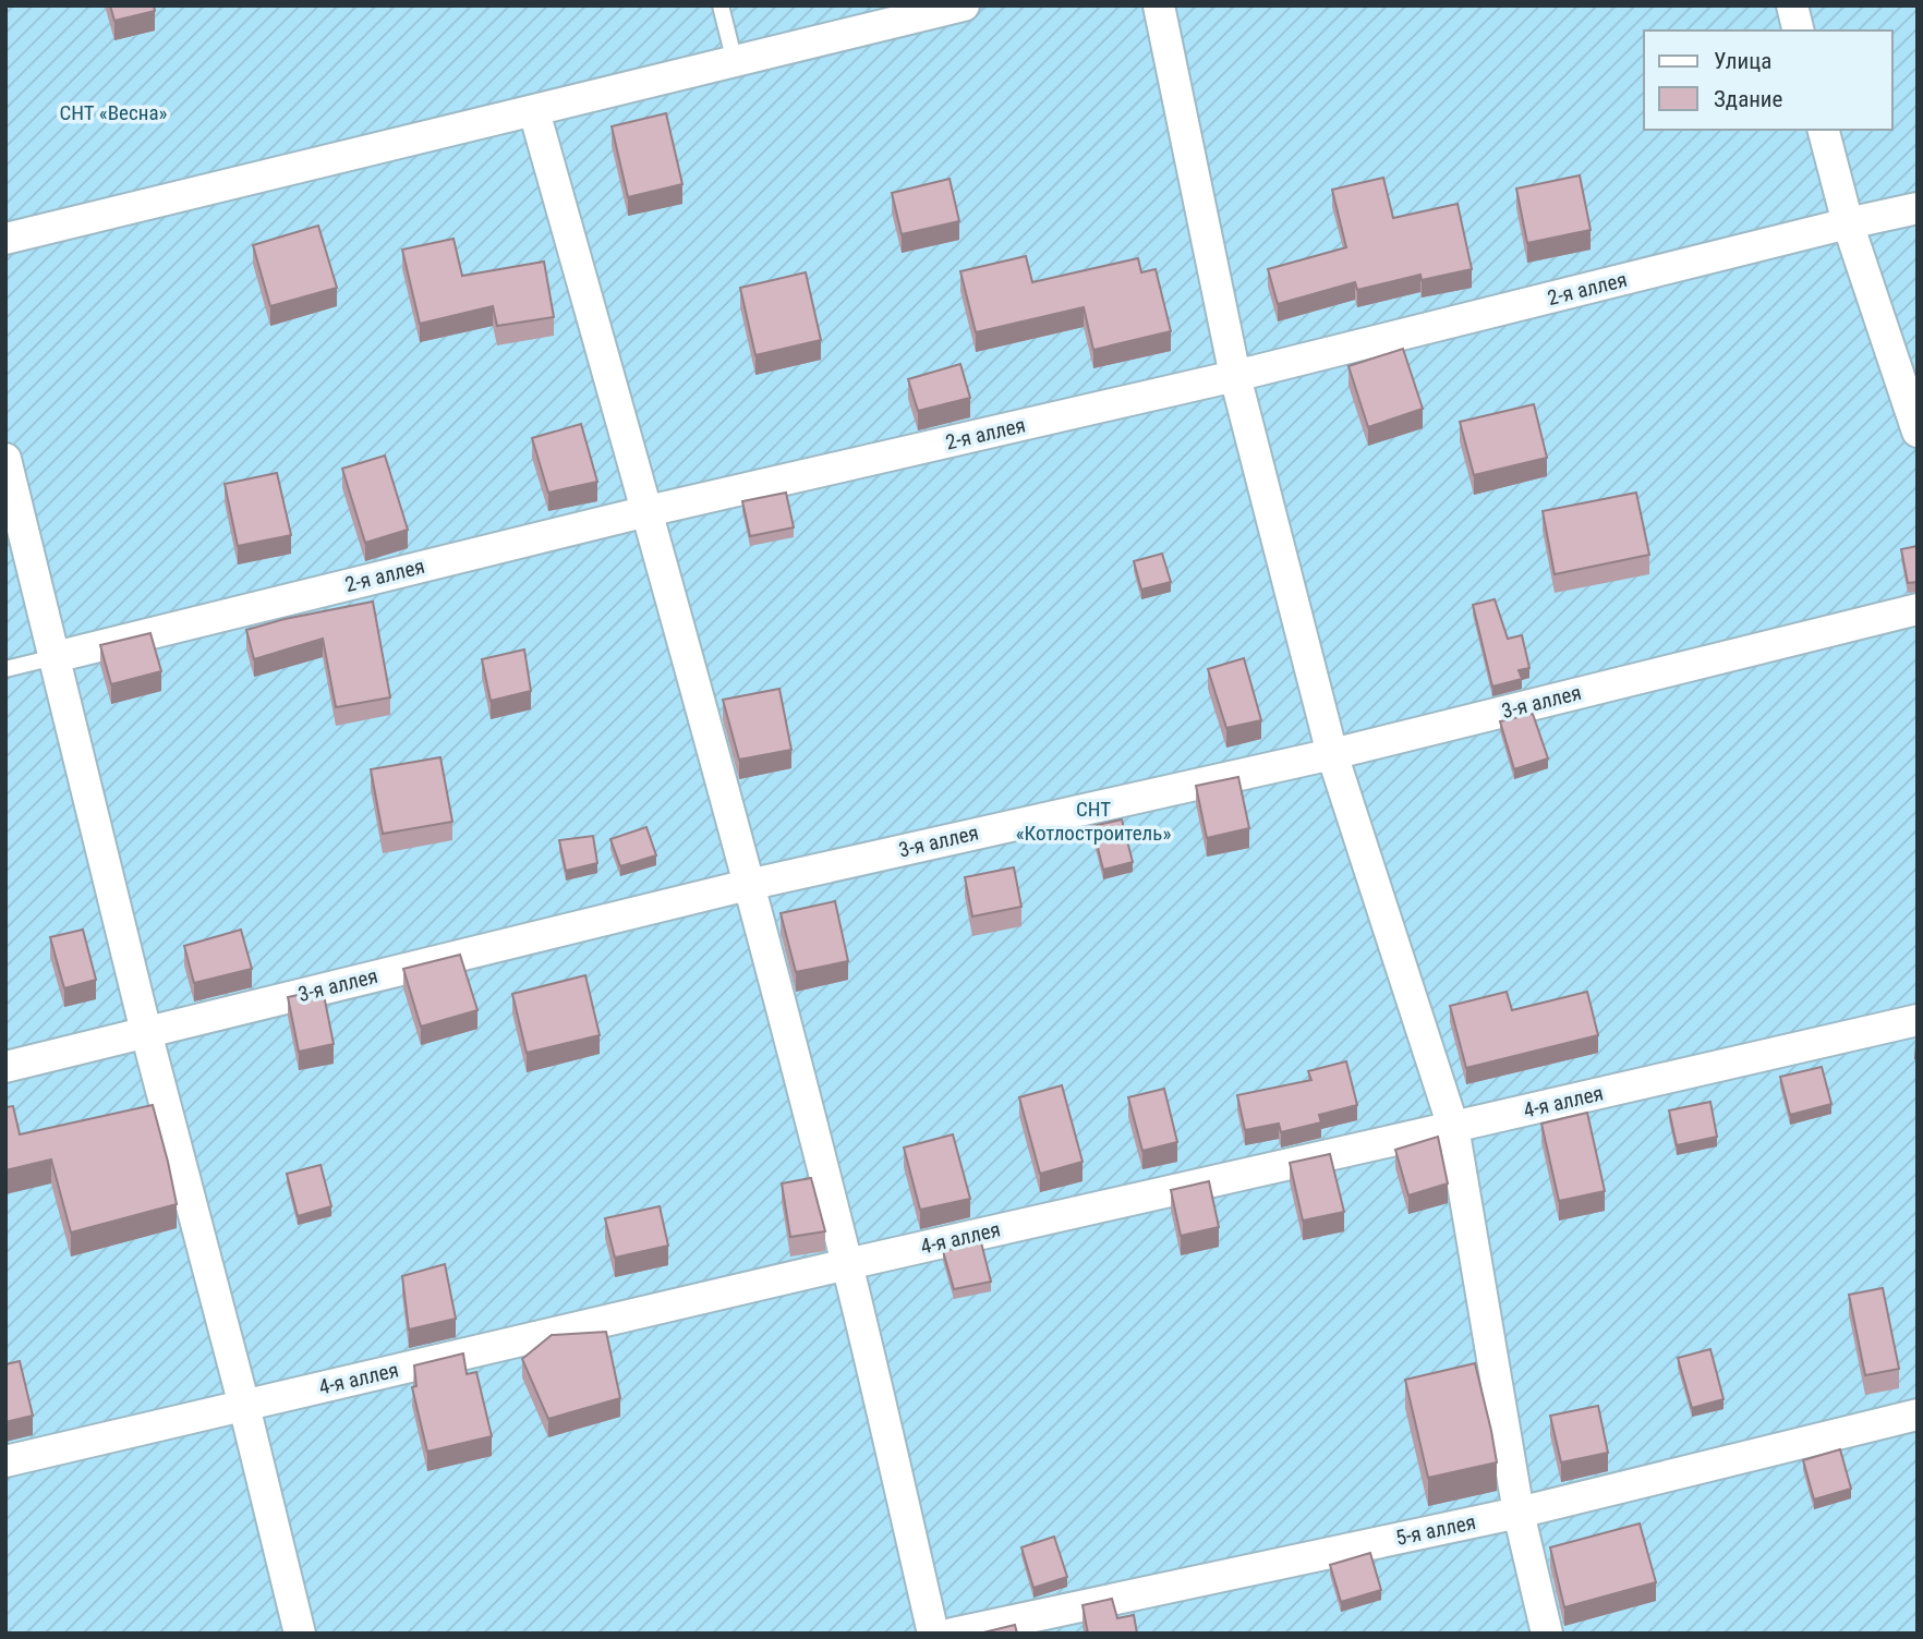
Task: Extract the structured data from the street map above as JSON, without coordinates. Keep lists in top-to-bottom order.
{
  "streets": {
    "street": [
      "2-я аллея",
      "3-я аллея",
      "4-я аллея",
      "5-я аллея"
    ]
  },
  "parks": ["СНТ «Весна»", "СНТ «Котлостроитель»"],
  "legend": ["Улица", "Здание"]
}
